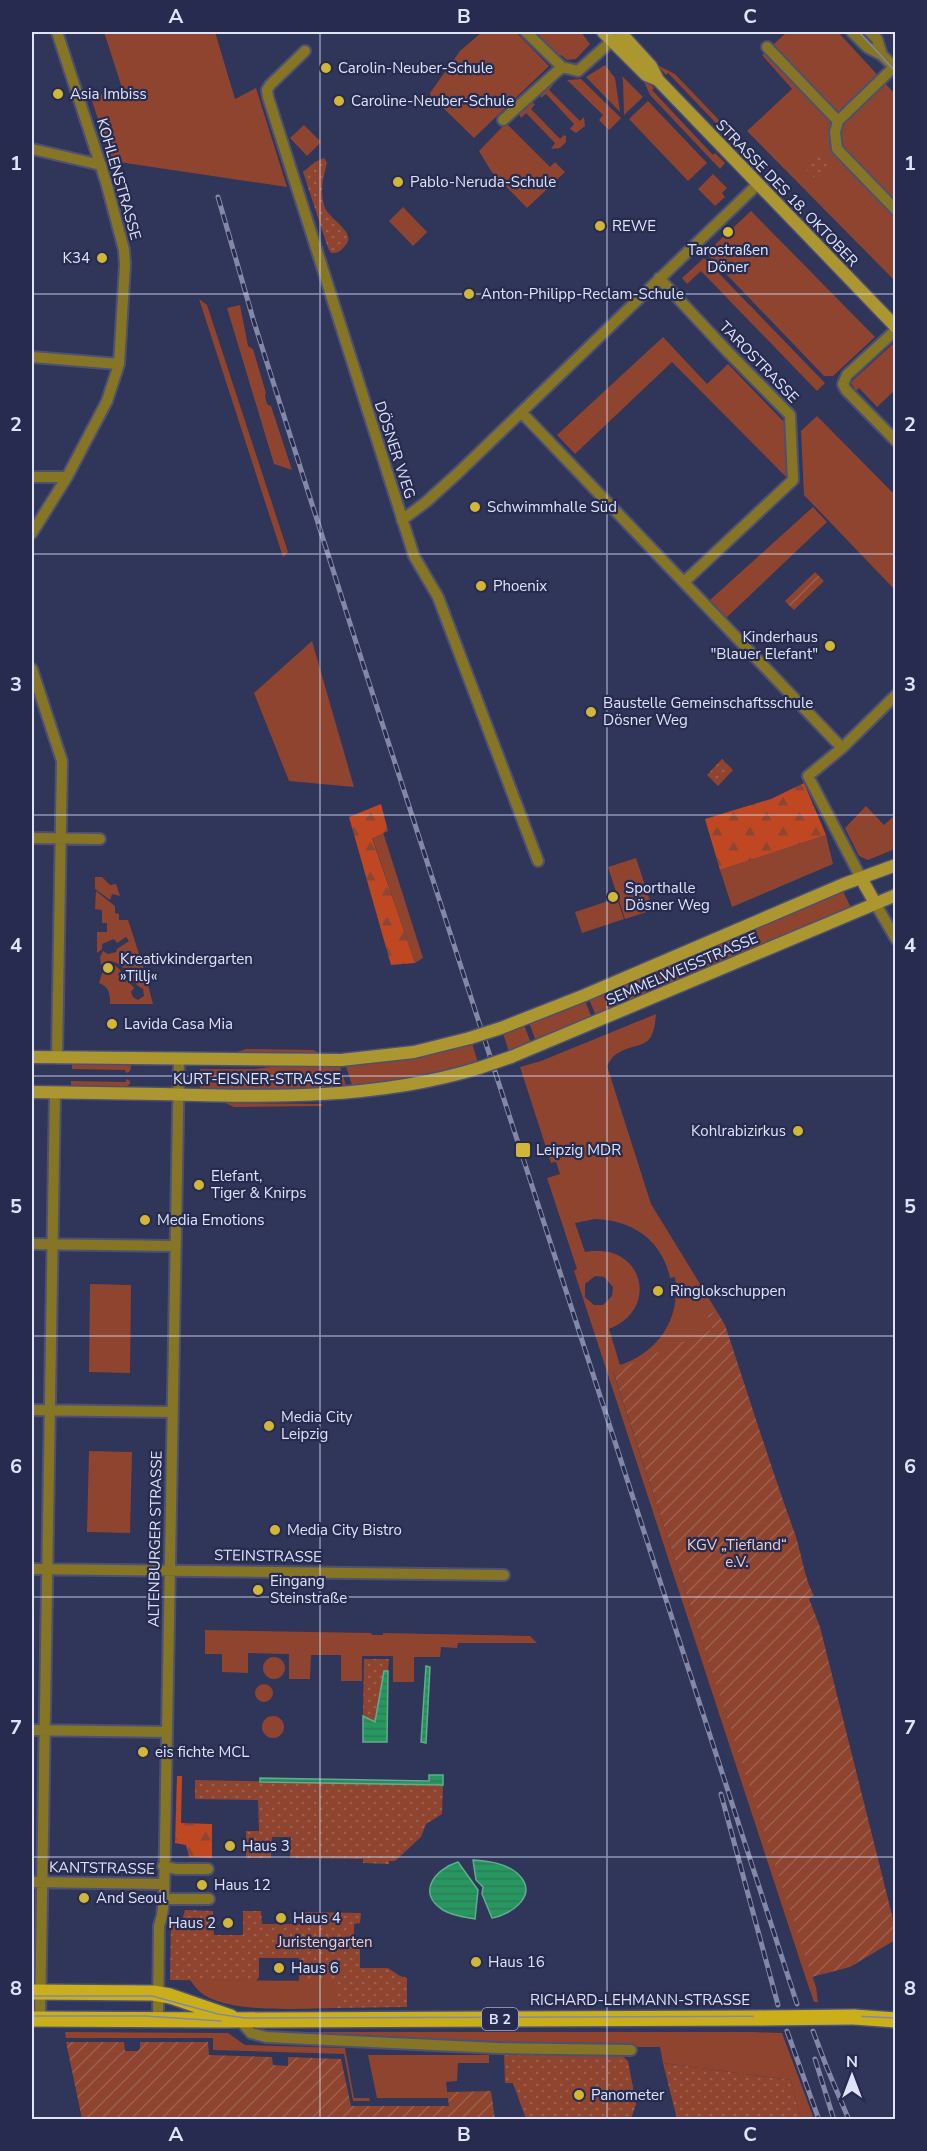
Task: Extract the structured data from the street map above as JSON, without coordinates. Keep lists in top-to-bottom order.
{
  "streets": {
    "main road": [
      "STRASSE DES 18. OKTOBER",
      "SEMMELWEISSTRASSE",
      "KURT-EISNER-STRASSE",
      "RICHARD-LEHMANN-STRASSE",
      "B 2"
    ],
    "street": [
      "KOHLENSTRASSE",
      "TAROSTRASSE",
      "DÖSNER WEG",
      "ALTENBURGER STRASSE",
      "STEINSTRASSE",
      "KANTSTRASSE"
    ]
  },
  "crossings": [
    ["SEMMELWEISSTRASSE", "KURT-EISNER-STRASSE"],
    ["KURT-EISNER-STRASSE", "ALTENBURGER STRASSE"],
    ["ALTENBURGER STRASSE", "STEINSTRASSE"],
    ["ALTENBURGER STRASSE", "KANTSTRASSE"],
    ["ALTENBURGER STRASSE", "RICHARD-LEHMANN-STRASSE"]
  ],
  "parks": ["KGV „Tiefland“ e.V.", "Juristengarten"],
  "places": {
    "other": [
      "Carolin-Neuber-Schule",
      "Asia Imbiss",
      "Caroline-Neuber-Schule",
      "Pablo-Neruda-Schule",
      "REWE",
      "Tarostraßen Döner",
      "K34",
      "Anton-Philipp-Reclam-Schule",
      "Schwimmhalle Süd",
      "Phoenix",
      "Kinderhaus \"Blauer Elefant\"",
      "Baustelle Gemeinschaftsschule Dösner Weg",
      "Sporthalle Dösner Weg",
      "Kreativkindergarten »Tillj«",
      "Lavida Casa Mia",
      "Kohlrabizirkus",
      "Elefant, Tiger & Knirps",
      "Media Emotions",
      "Ringlokschuppen",
      "Media City Leipzig",
      "Media City Bistro",
      "Eingang Steinstraße",
      "eis fichte MCL",
      "Haus 3",
      "Haus 12",
      "And Seoul",
      "Haus 4",
      "Haus 2",
      "Haus 16",
      "Haus 6",
      "Panometer"
    ],
    "transit": ["Leipzig MDR"]
  },
  "north": "top",
  "grid": {
    "columns": ["A", "B", "C"],
    "rows": [
      "1",
      "2",
      "3",
      "4",
      "5",
      "6",
      "7",
      "8"
    ]
  }
}
